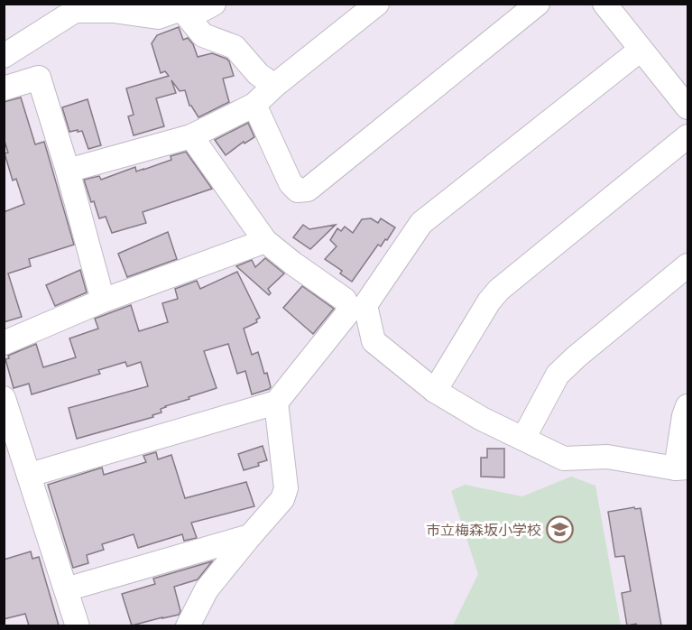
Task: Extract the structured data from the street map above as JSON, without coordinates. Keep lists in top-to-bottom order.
{
  "places": {
    "school or university": ["市立梅森坂小学校"]
  }
}
